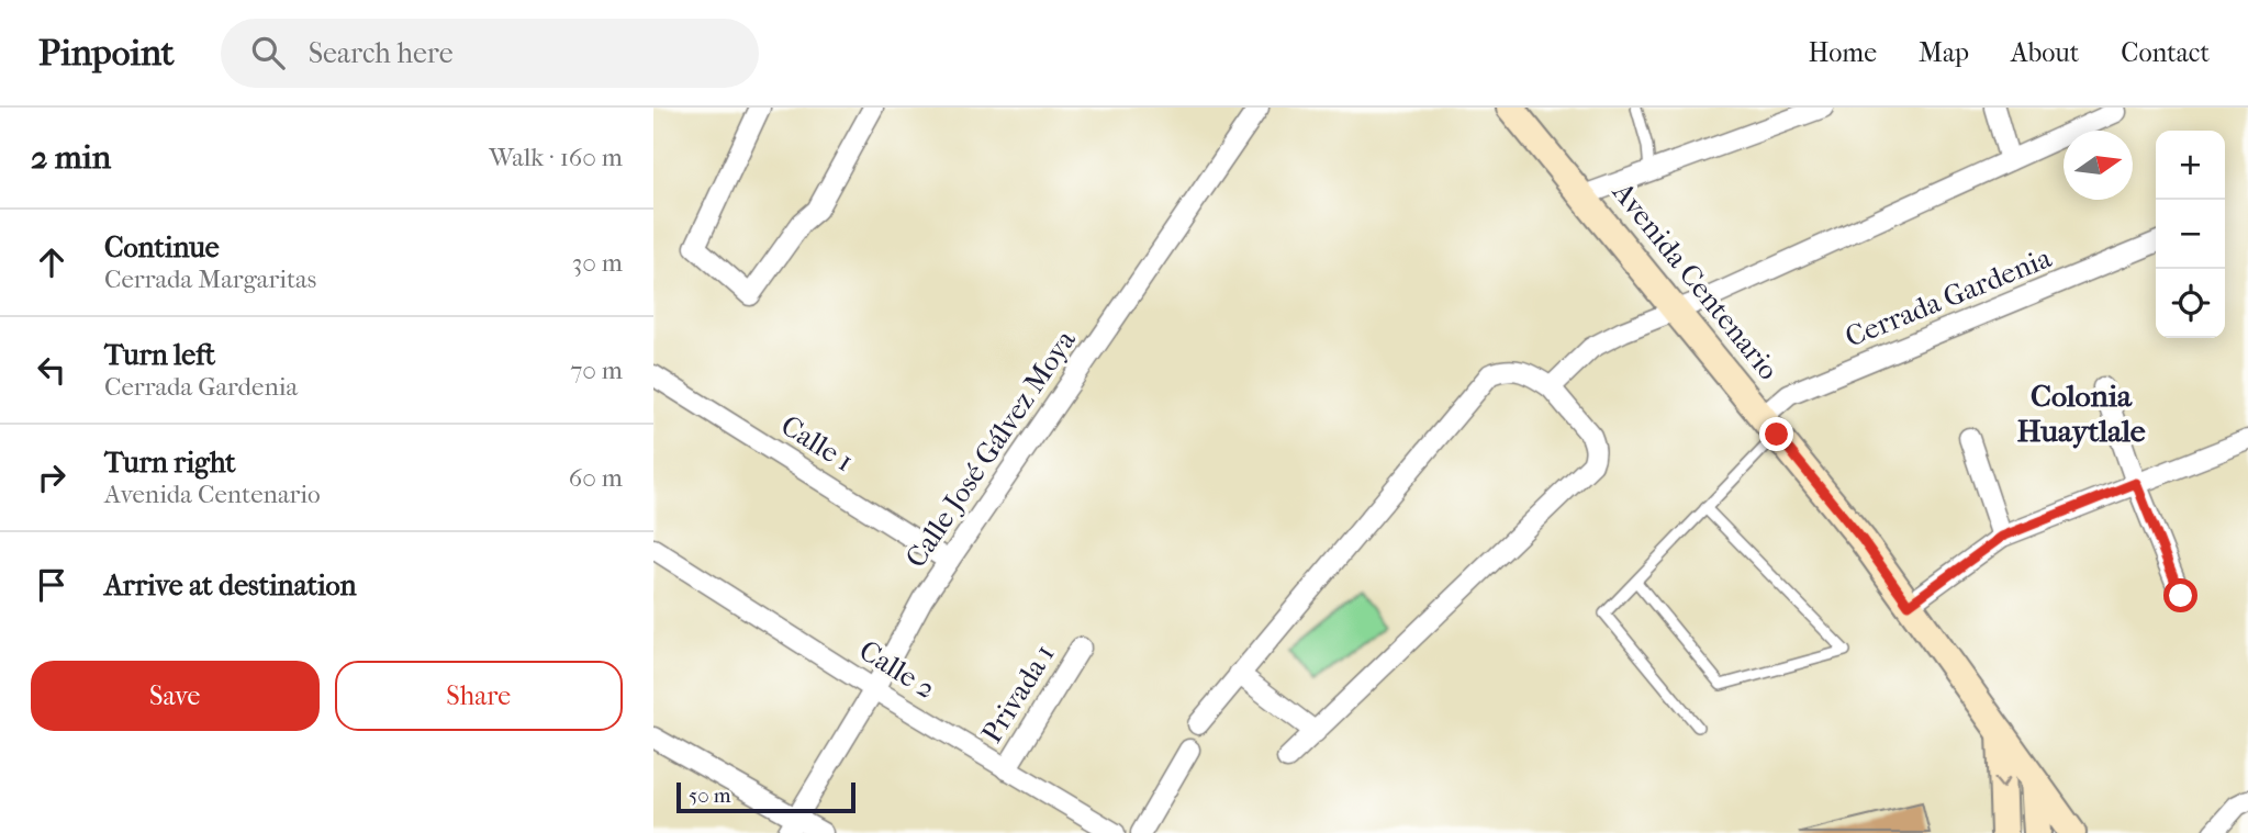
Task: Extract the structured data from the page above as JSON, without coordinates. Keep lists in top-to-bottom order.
{
  "streets": {
    "main road": ["Avenida Centenario"],
    "street": [
      "Cerrada Gardenia",
      "Calle 1",
      "Calle José Gálvez Moya",
      "Calle 2",
      "Privada 1"
    ]
  },
  "crossings": [
    ["Avenida Centenario", "Cerrada Gardenia"],
    ["Calle 1", "Calle José Gálvez Moya"],
    ["Calle José Gálvez Moya", "Calle 2"],
    ["Calle 2", "Privada 1"]
  ],
  "districts": ["Colonia Huaytlale"],
  "scale_bar": "50 m",
  "north": "right",
  "page": {
    "header": "Pinpoint",
    "search": "Search here",
    "nav": [
      "Home",
      "Map",
      "About",
      "Contact"
    ],
    "heading": ["2 min", "Walk · 160 m"],
    "map_buttons": ["+", "−"],
    "list": [
      ["Continue", "Cerrada Margaritas", "30 m"],
      ["Turn left", "Cerrada Gardenia", "70 m"],
      ["Turn right", "Avenida Centenario", "60 m"],
      "Arrive at destination"
    ],
    "buttons": ["Save", "Share"],
    "scale": "50 m"
  }
}
